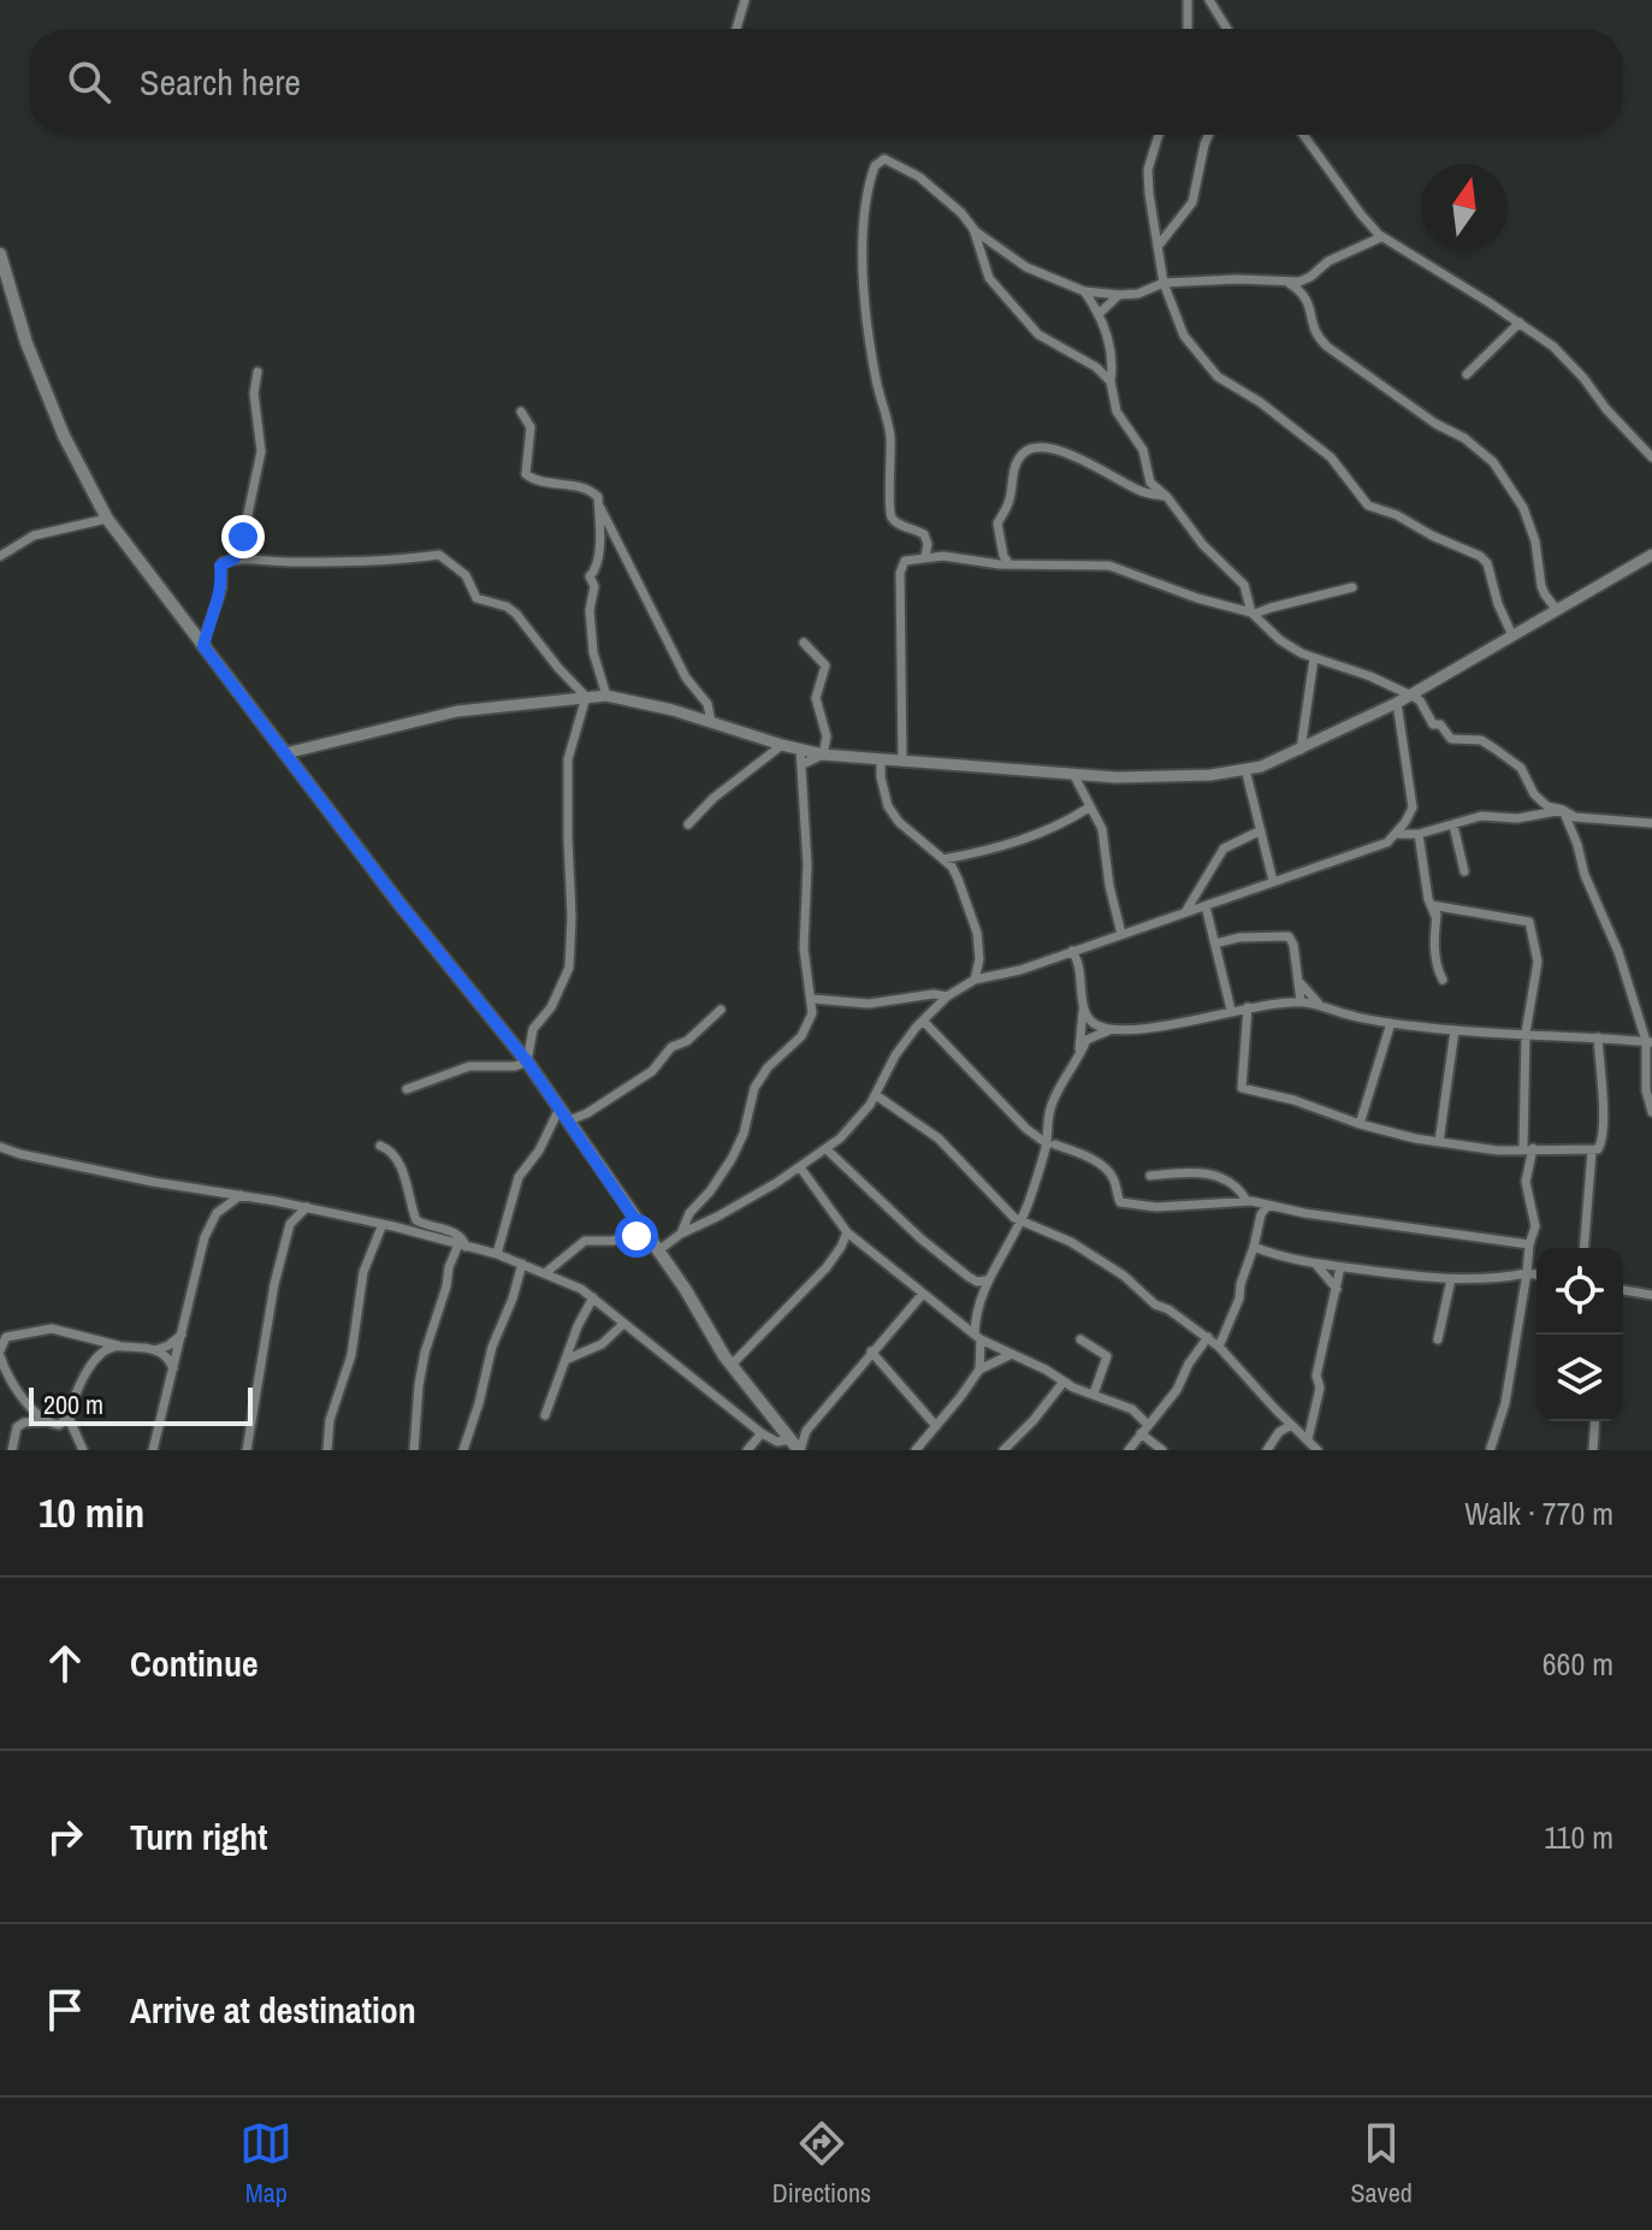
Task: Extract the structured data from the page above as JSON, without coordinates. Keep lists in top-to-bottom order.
{
  "scale_bar": "200 m",
  "north": "top",
  "page": {
    "search": "Search here",
    "scale": "200 m",
    "heading": ["10 min", "Walk · 770 m"],
    "list": [
      ["Continue", "660 m"],
      ["Turn right", "110 m"],
      "Arrive at destination"
    ],
    "nav": ["Map", "Directions", "Saved"]
  }
}
